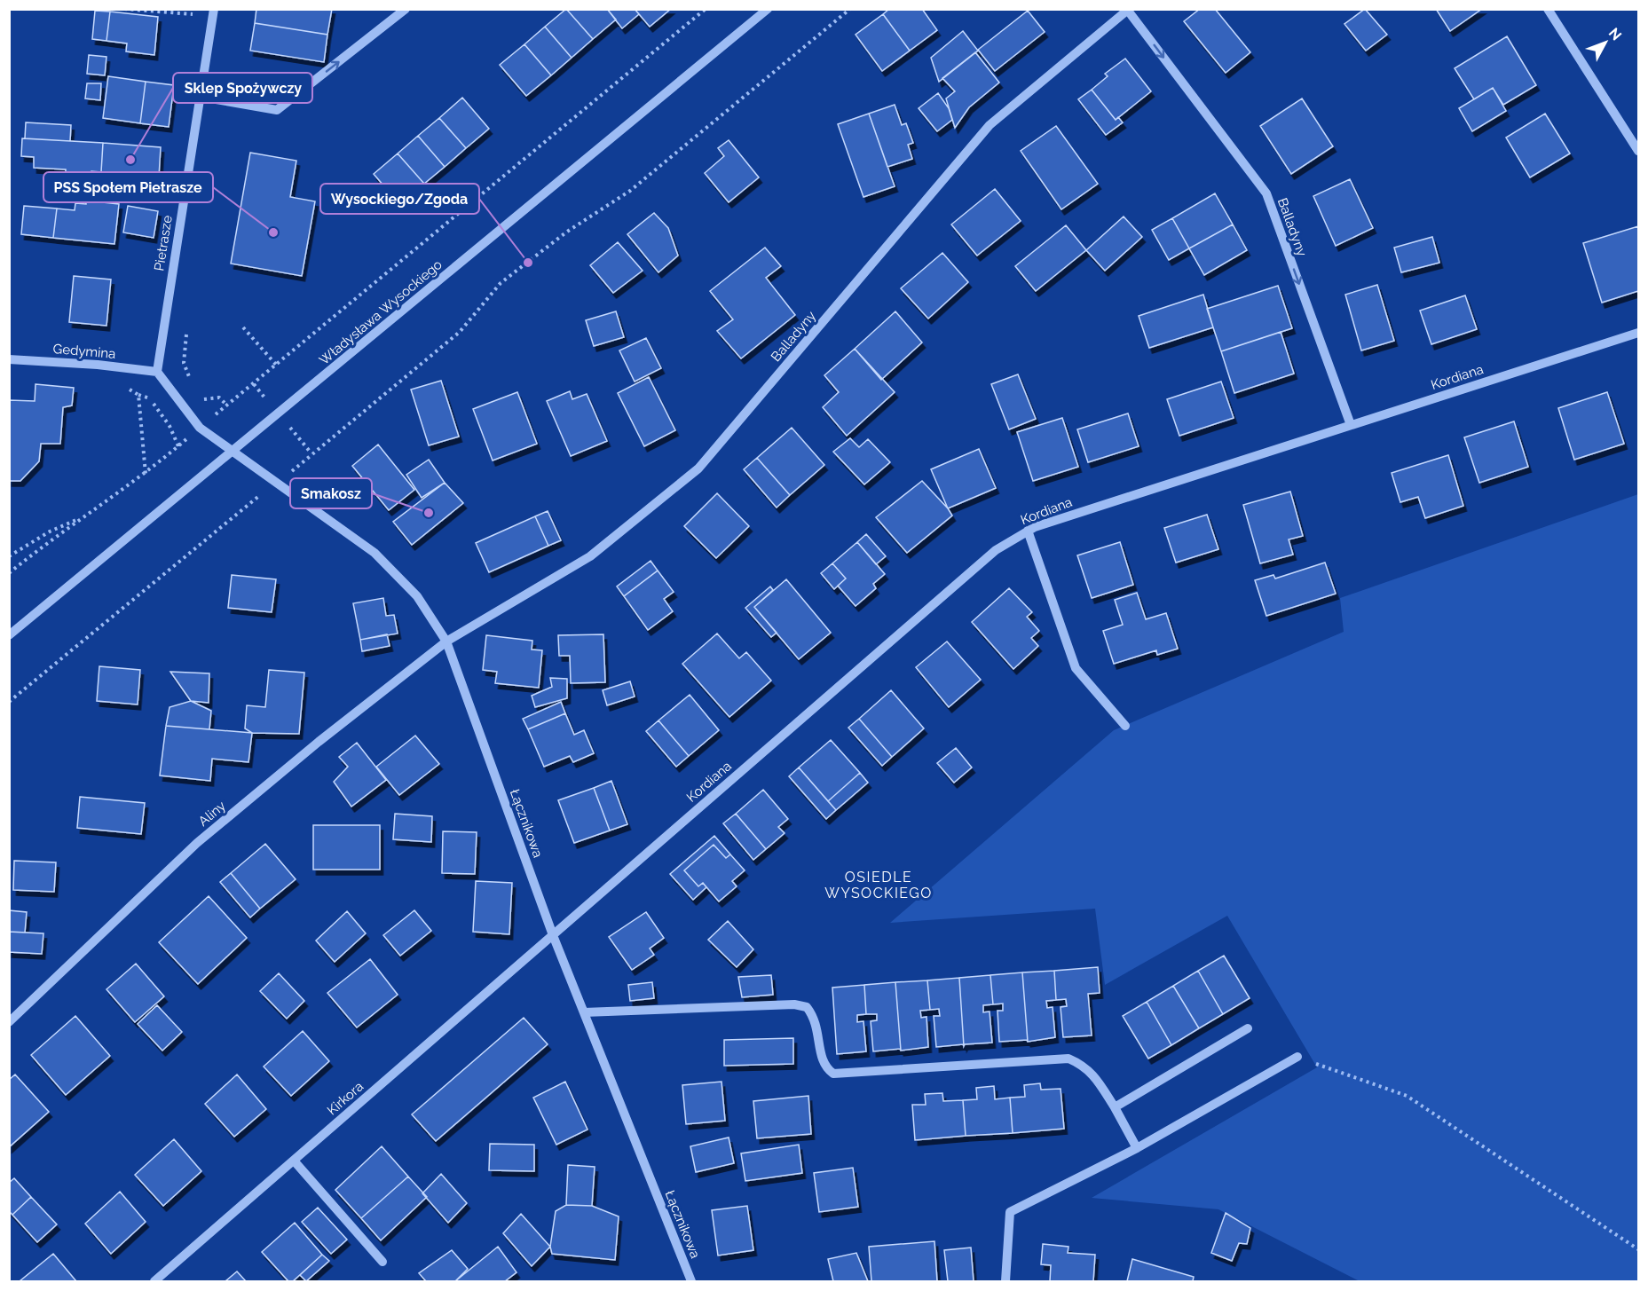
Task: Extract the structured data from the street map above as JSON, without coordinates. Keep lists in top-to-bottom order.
{
  "streets": {
    "street": [
      "Balladyny",
      "Pietrasze",
      "Władysława Wysockiego",
      "Gedymina",
      "Kordiana",
      "Aliny",
      "Łącznikowa",
      "Kirkora"
    ]
  },
  "crossings": [
    ["Balladyny", "Kordiana"],
    ["Balladyny", "Aliny"],
    ["Balladyny", "Łącznikowa"],
    ["Pietrasze", "Gedymina"],
    ["Władysława Wysockiego", "Łącznikowa"],
    ["Kordiana", "Łącznikowa"],
    ["Kordiana", "Kirkora"],
    ["Aliny", "Łącznikowa"],
    ["Łącznikowa", "Kirkora"]
  ],
  "districts": ["OSIEDLE WYSOCKIEGO"],
  "places": [
    "Sklep Spożywczy",
    "PSS Społem Pietrasze",
    "Wysockiego/Zgoda",
    "Smakosz"
  ],
  "north": "top right"
}
